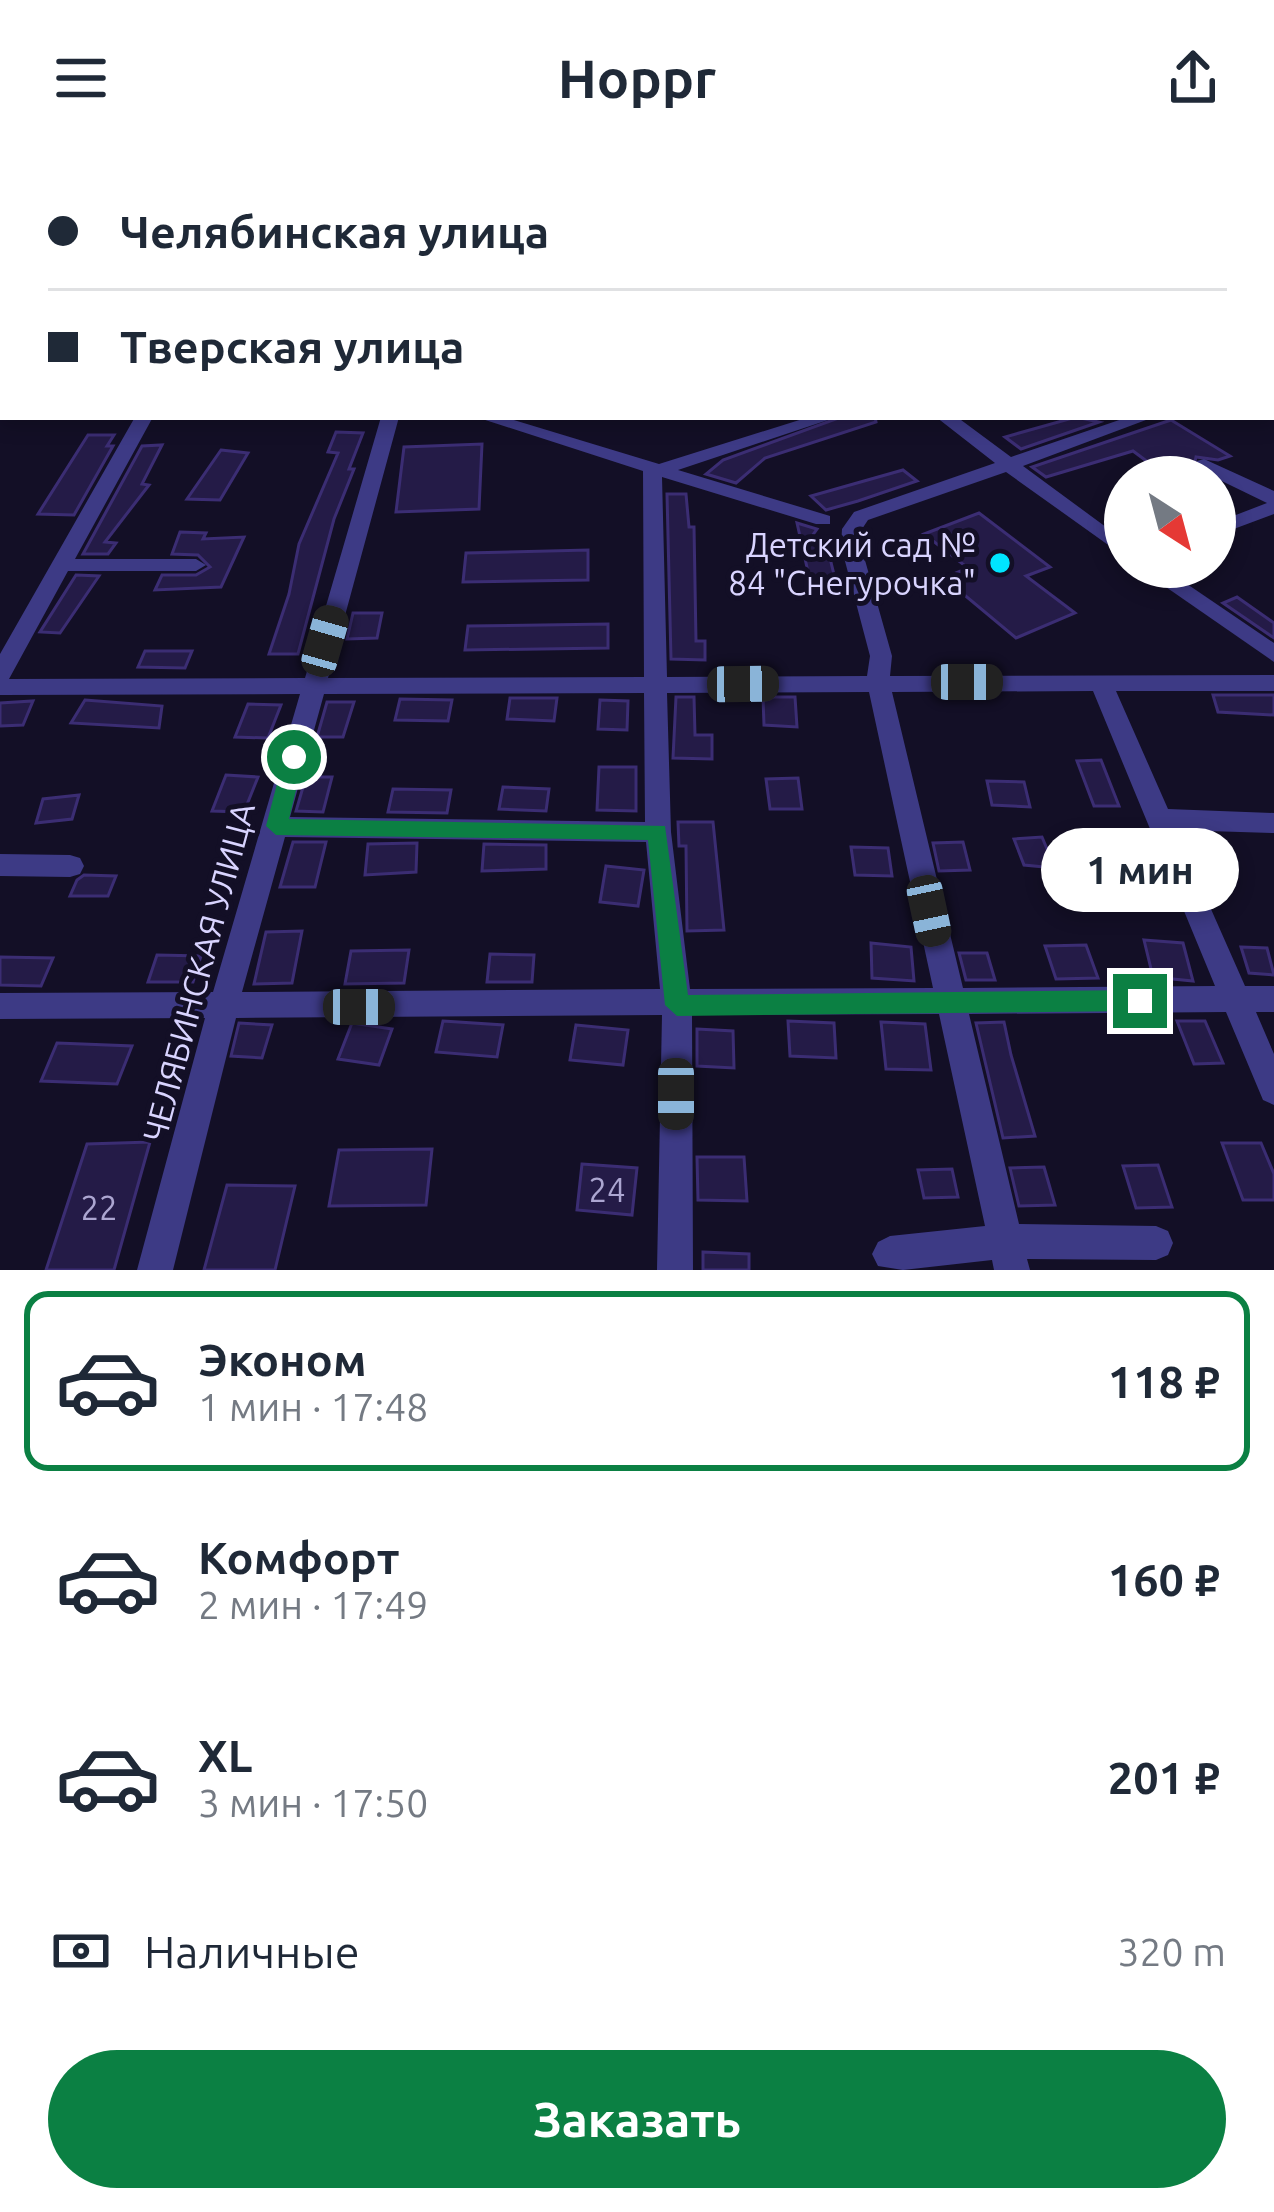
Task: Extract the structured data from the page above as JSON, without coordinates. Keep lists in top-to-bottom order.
{
  "streets": {
    "street": ["ЧЕЛЯБИНСКАЯ УЛИЦА"]
  },
  "places": ["Детский сад № 84 \"Снегурочка\""],
  "house_numbers": ["24", "22"],
  "north": "bottom right",
  "page": {
    "header": "Hoppr",
    "banner": ["Челябинская улица", "Тверская улица"],
    "bubble": "1 мин",
    "list": [
      {
        "name": "Эконом",
        "note": "1 мин · 17:48",
        "value": "118 ₽"
      },
      {
        "name": "Комфорт",
        "note": "2 мин · 17:49",
        "value": "160 ₽"
      },
      {
        "name": "XL",
        "note": "3 мин · 17:50",
        "value": "201 ₽"
      }
    ],
    "pay": ["Наличные", "320 m"],
    "buttons": "Заказать"
  }
}
